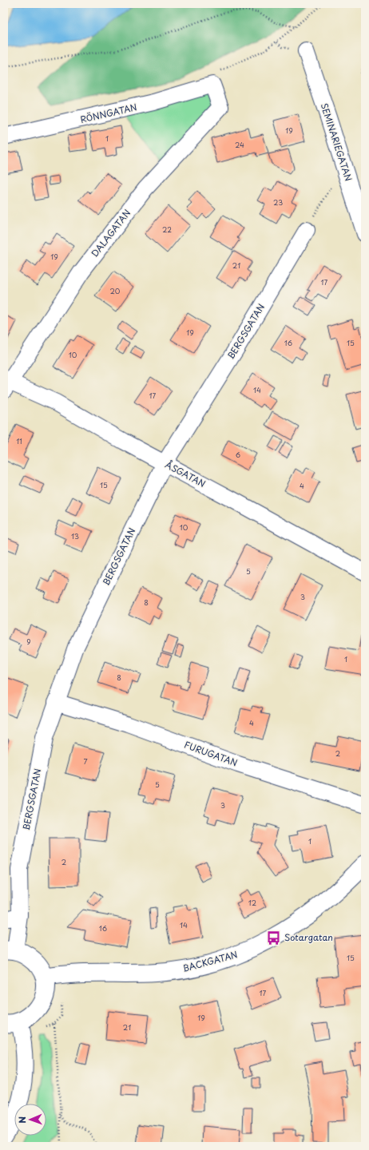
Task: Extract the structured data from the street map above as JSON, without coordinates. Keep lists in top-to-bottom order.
{
  "streets": {
    "street": [
      "RÖNNGATAN",
      "SEMINARIEGATAN",
      "DALAGATAN",
      "BERGSGATAN",
      "ÅSGATAN",
      "FURUGATAN",
      "BACKGATAN"
    ]
  },
  "crossings": [
    ["RÖNNGATAN", "DALAGATAN"],
    ["DALAGATAN", "ÅSGATAN"],
    ["BERGSGATAN", "ÅSGATAN"],
    ["BERGSGATAN", "FURUGATAN"]
  ],
  "places": {
    "bus stop": ["Sotargatan"]
  },
  "house_numbers": [
    "19",
    "1",
    "24",
    "23",
    "22",
    "19",
    "21",
    "17",
    "20",
    "19",
    "16",
    "15",
    "10",
    "14",
    "17",
    "11",
    "6",
    "15",
    "4",
    "10",
    "13",
    "5",
    "3",
    "8",
    "9",
    "1",
    "8",
    "4",
    "2",
    "7",
    "5",
    "3",
    "1",
    "2",
    "12",
    "14",
    "16",
    "15",
    "17",
    "19",
    "21"
  ],
  "north": "left"
}
